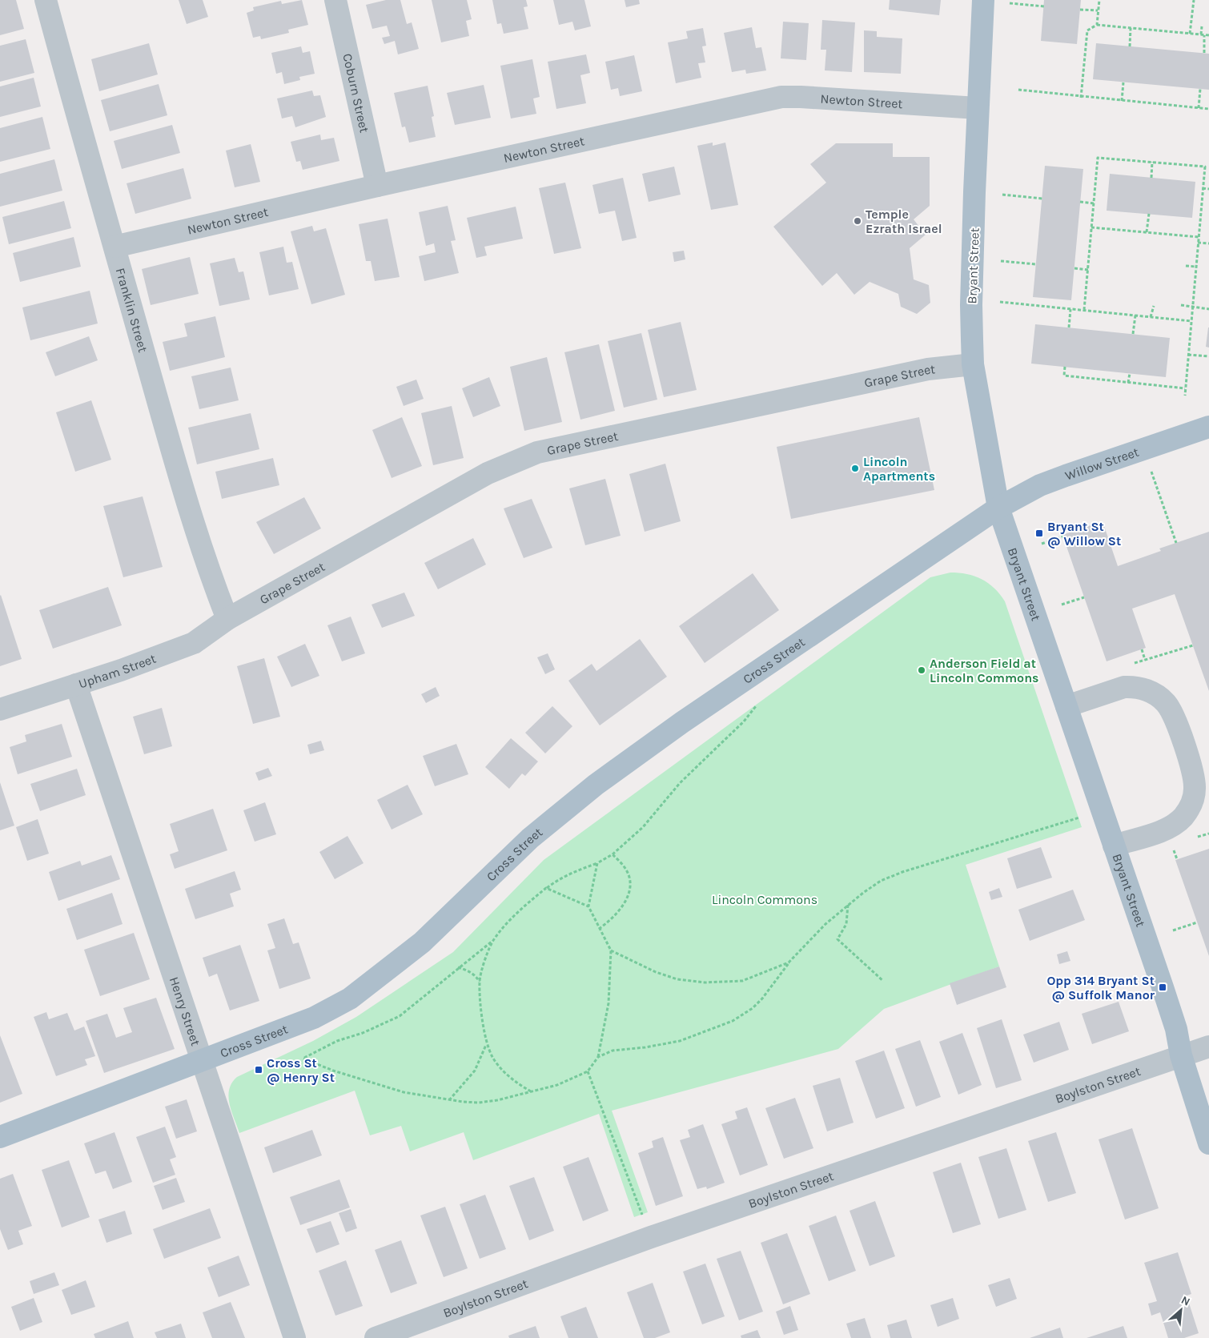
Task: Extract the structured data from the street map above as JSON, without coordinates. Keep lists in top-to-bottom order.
{
  "streets": {
    "main road": ["Bryant Street", "Willow Street", "Cross Street"],
    "street": [
      "Coburn Street",
      "Newton Street",
      "Franklin Street",
      "Grape Street",
      "Upham Street",
      "Henry Street",
      "Boylston Street"
    ]
  },
  "crossings": [
    ["Coburn Street", "Newton Street"],
    ["Newton Street", "Bryant Street"],
    ["Newton Street", "Franklin Street"],
    ["Bryant Street", "Grape Street"],
    ["Bryant Street", "Willow Street"],
    ["Bryant Street", "Cross Street"],
    ["Bryant Street", "Boylston Street"],
    ["Franklin Street", "Grape Street"],
    ["Franklin Street", "Upham Street"],
    ["Grape Street", "Upham Street"],
    ["Willow Street", "Cross Street"],
    ["Cross Street", "Henry Street"],
    ["Upham Street", "Henry Street"]
  ],
  "parks": ["Lincoln Commons"],
  "places": {
    "other": ["Temple Ezrath Israel", "Lincoln Apartments", "Anderson Field at Lincoln Commons"],
    "transit": ["Bryant St @ Willow St", "Opp 314 Bryant St @ Suffolk Manor", "Cross St @ Henry St"]
  },
  "north": "top right"
}
